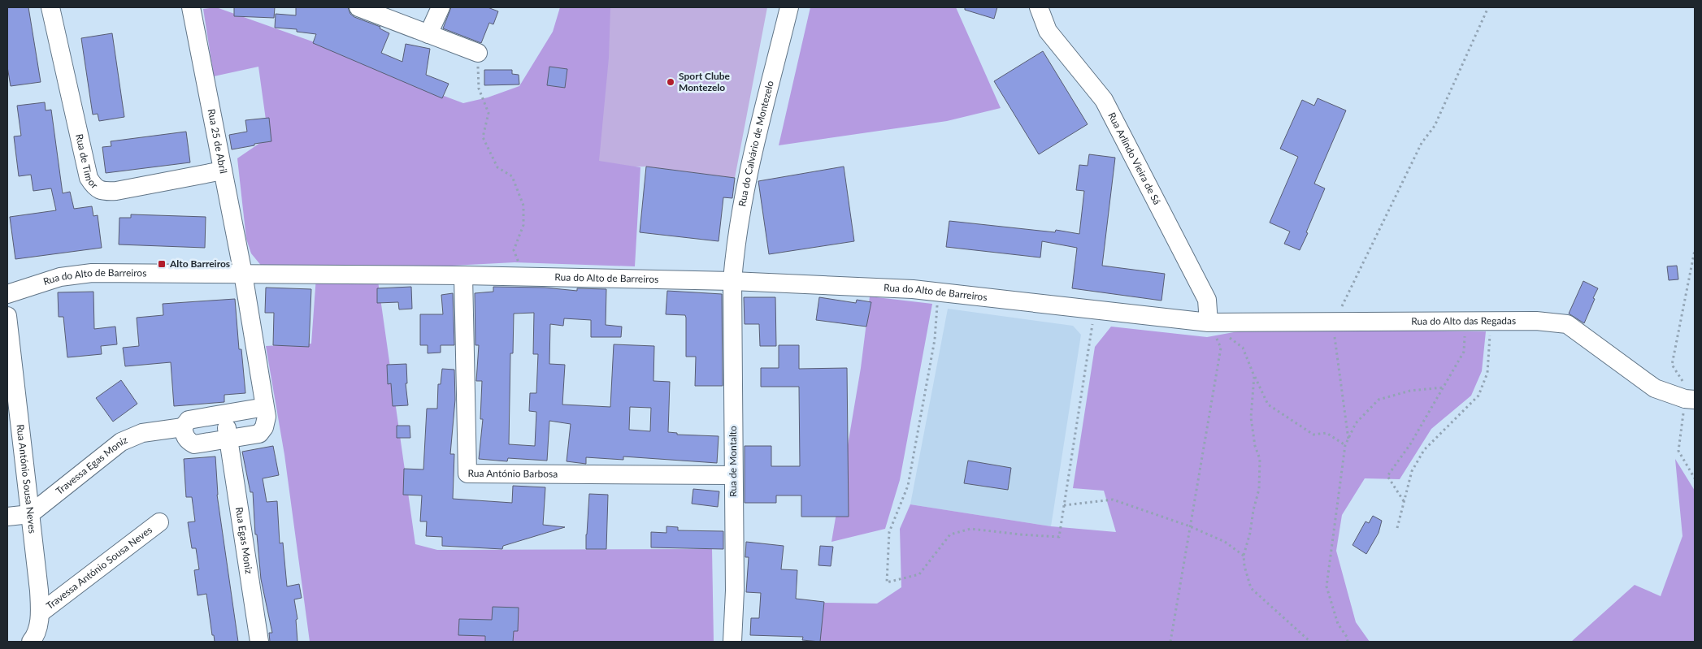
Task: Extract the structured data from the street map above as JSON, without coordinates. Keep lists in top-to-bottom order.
{
  "streets": {
    "street": [
      "Rua 25 de Abril",
      "Rua do Calvário de Montezelo",
      "Rua Arlindo Vieira de Sá",
      "Rua de Timor",
      "Rua do Alto de Barreiros",
      "Rua do Alto das Regadas",
      "Rua de Montalto",
      "Travessa Egas Moniz",
      "Rua António Barbosa",
      "Rua António Sousa Neves",
      "Rua Egas Moniz",
      "Travessa António Sousa Neves"
    ]
  },
  "crossings": [
    ["Rua 25 de Abril", "Rua de Timor"],
    ["Rua 25 de Abril", "Rua do Alto de Barreiros"],
    ["Rua do Calvário de Montezelo", "Rua do Alto de Barreiros"],
    ["Rua do Calvário de Montezelo", "Rua de Montalto"],
    ["Rua Arlindo Vieira de Sá", "Rua do Alto de Barreiros"],
    ["Rua Arlindo Vieira de Sá", "Rua do Alto das Regadas"],
    ["Rua do Alto de Barreiros", "Rua do Alto das Regadas"],
    ["Rua do Alto de Barreiros", "Rua de Montalto"],
    ["Rua do Alto de Barreiros", "Rua António Barbosa"],
    ["Rua de Montalto", "Rua António Barbosa"],
    ["Travessa Egas Moniz", "Rua António Sousa Neves"],
    ["Rua António Sousa Neves", "Travessa António Sousa Neves"]
  ],
  "places": {
    "other": ["Sport Clube Montezelo"],
    "transit": ["Alto Barreiros"]
  }
}
